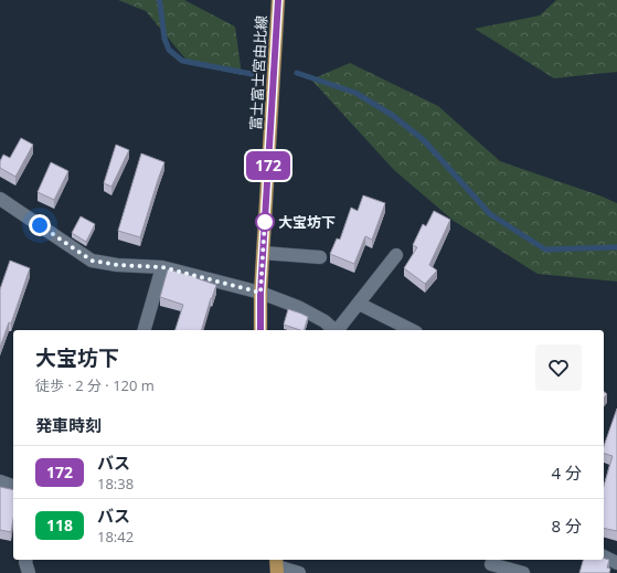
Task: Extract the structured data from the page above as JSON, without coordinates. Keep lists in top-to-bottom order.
{
  "streets": {
    "main road": ["富士富士宮由比線"]
  },
  "places": ["大宝坊下"],
  "lines": ["bus line 172"],
  "page": {
    "on_map": "172",
    "heading": [
      ["大宝坊下", "徒歩 · 2 分 · 120 m"],
      "発車時刻"
    ],
    "list": [
      {
        "mark": "172",
        "name": "バス",
        "note": "18:38",
        "value": "4 分"
      },
      {
        "mark": "118",
        "name": "バス",
        "note": "18:42",
        "value": "8 分"
      }
    ]
  }
}
